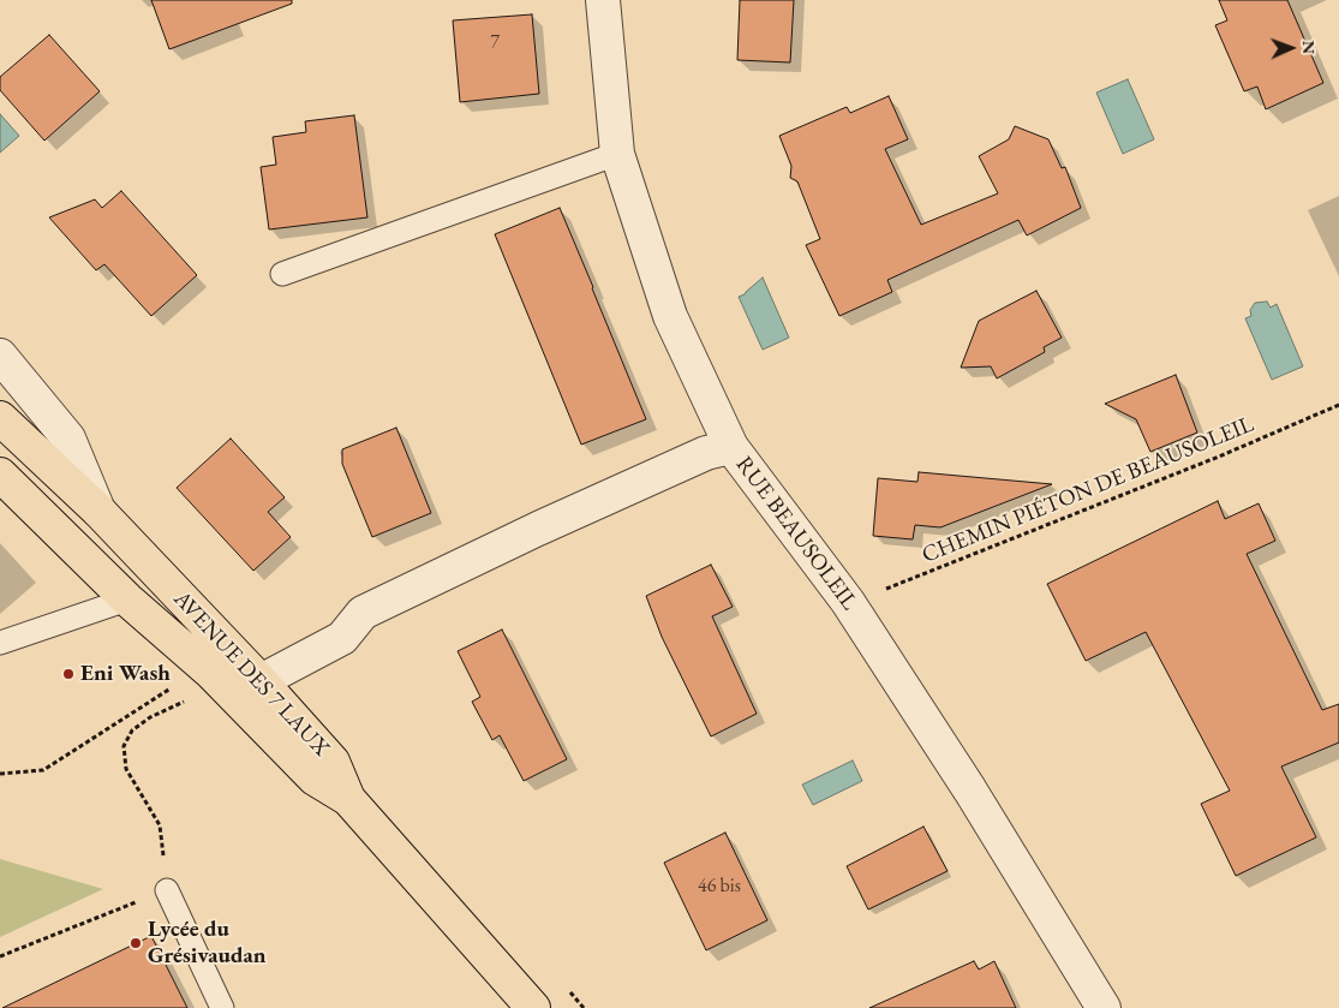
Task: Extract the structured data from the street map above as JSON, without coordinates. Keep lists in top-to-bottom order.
{
  "streets": {
    "main road": ["AVENUE DES 7 LAUX"],
    "street": ["RUE BEAUSOLEIL"],
    "path": ["CHEMIN PIÉTON DE BEAUSOLEIL"]
  },
  "crossings": [
    ["CHEMIN PIÉTON DE BEAUSOLEIL", "RUE BEAUSOLEIL"],
    ["RUE BEAUSOLEIL", "AVENUE DES 7 LAUX"]
  ],
  "places": ["Eni Wash", "Lycée du Grésivaudan"],
  "house_numbers": ["7", "46 bis"],
  "north": "right"
}
